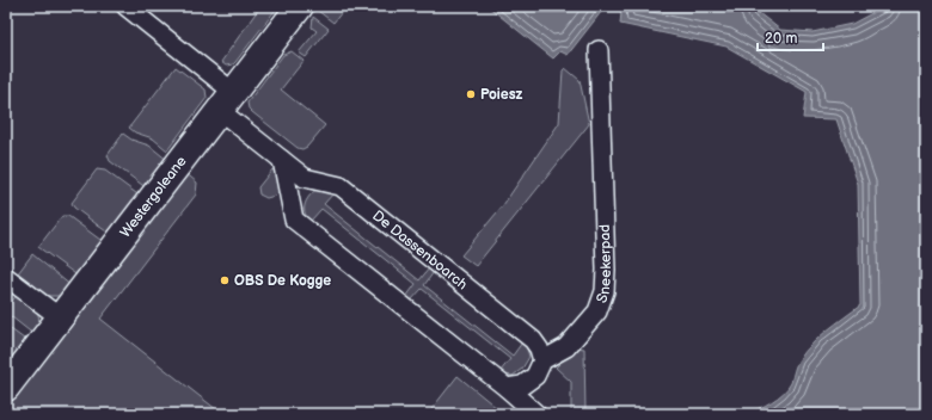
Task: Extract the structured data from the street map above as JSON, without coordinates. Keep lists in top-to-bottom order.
{
  "streets": {
    "street": ["Westergoleane", "De Dassenboarch", "Sneekerpad"]
  },
  "crossings": [
    ["Westergoleane", "De Dassenboarch"],
    ["De Dassenboarch", "Sneekerpad"]
  ],
  "places": ["Poiesz", "OBS De Kogge"],
  "scale_bar": "20 m"
}
